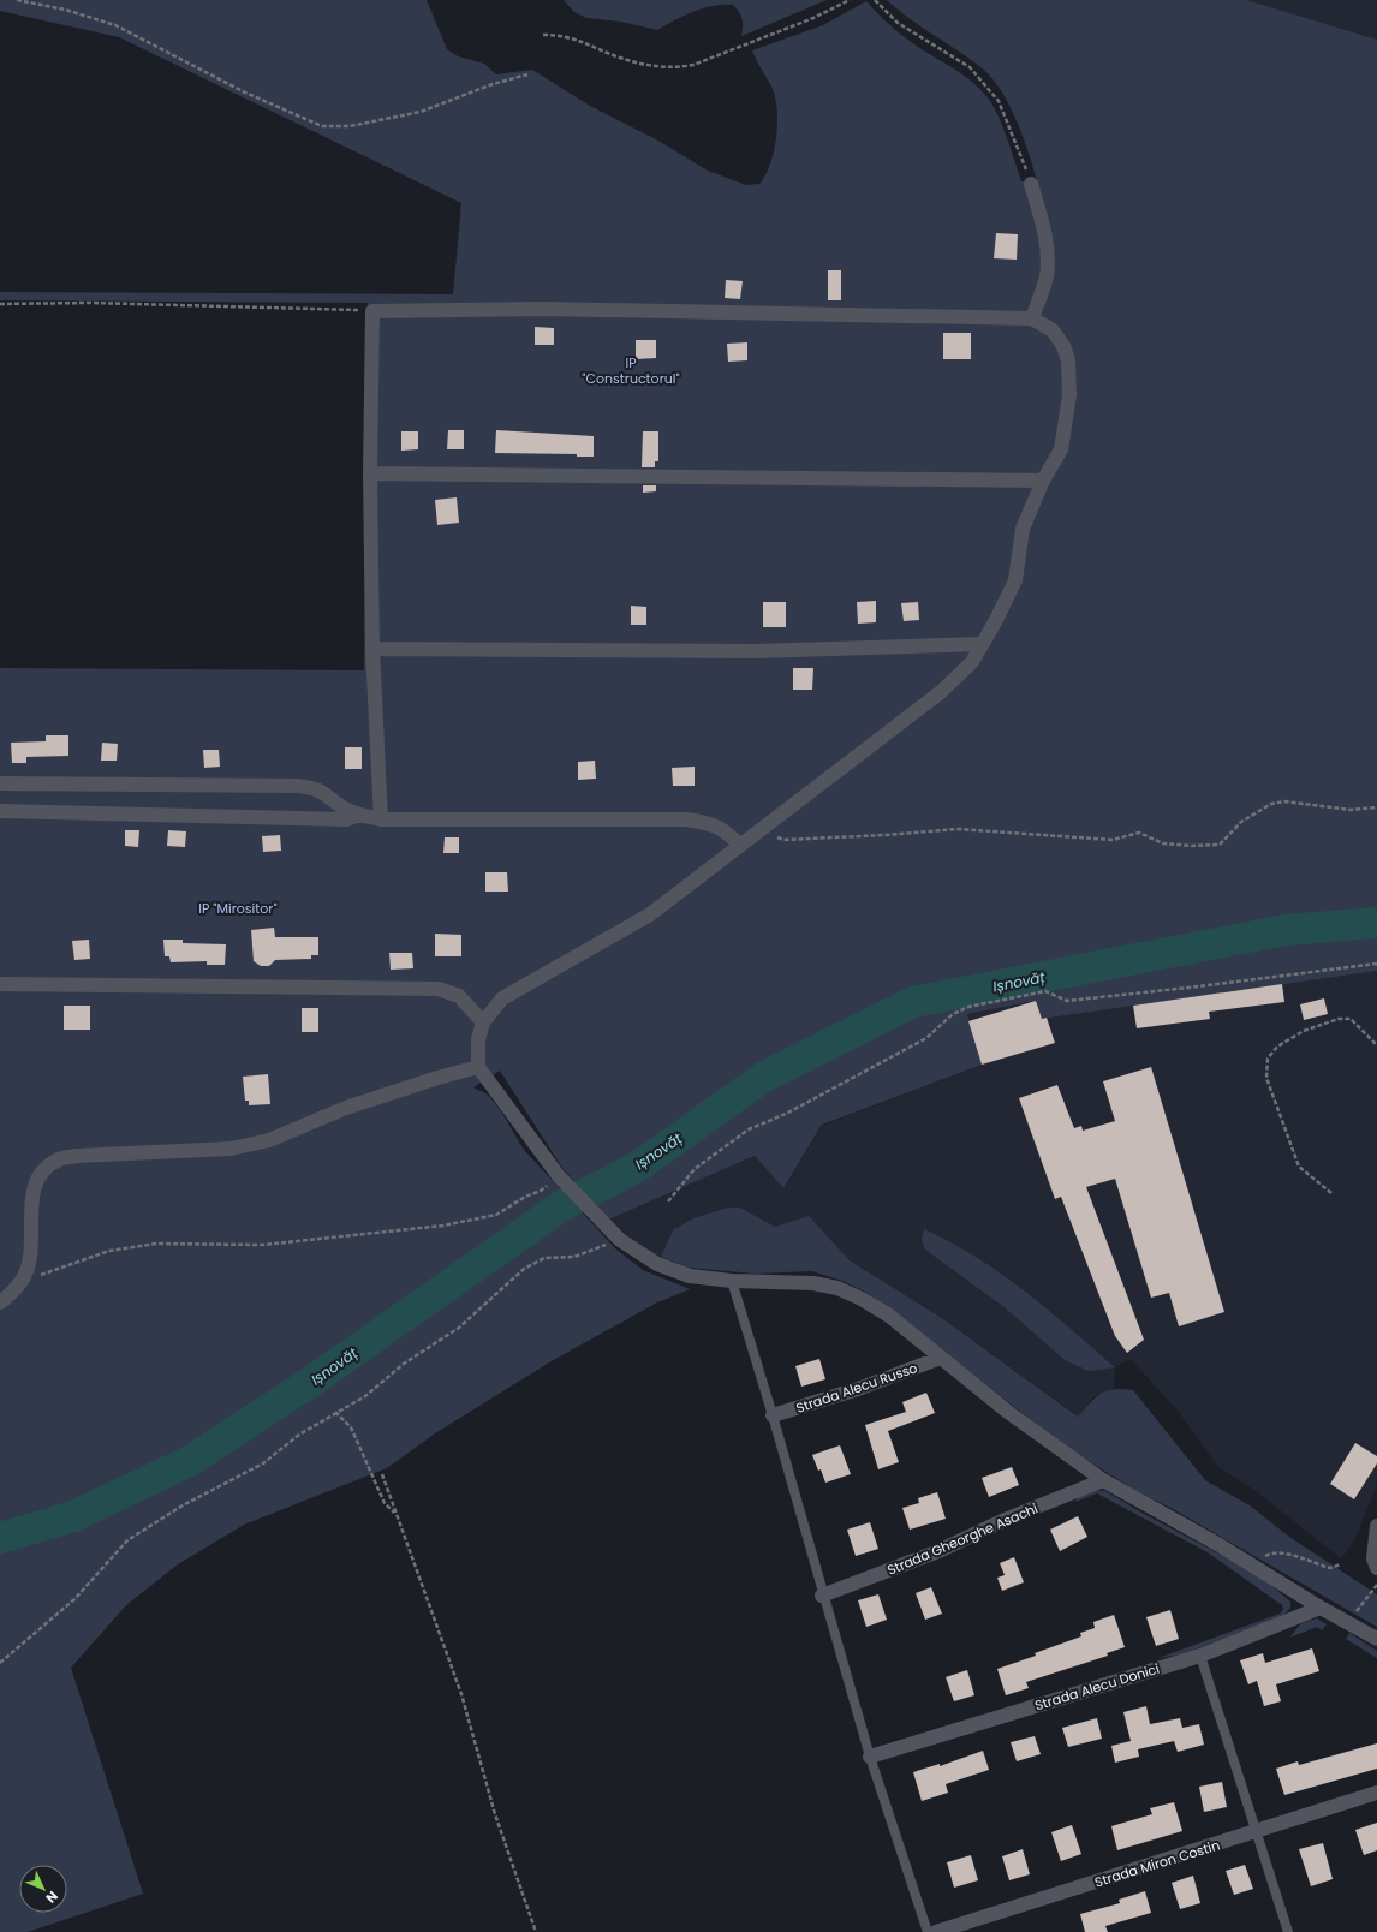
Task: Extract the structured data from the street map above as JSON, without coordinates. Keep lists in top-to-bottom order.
{
  "streets": {
    "street": [
      "Strada Alecu Russo",
      "Strada Gheorghe Asachi",
      "Strada Alecu Donici",
      "Strada Miron Costin"
    ]
  },
  "water": ["Ișnovăț"],
  "parks": ["IP \"Constructorul\"", "IP \"Mirositor\""],
  "north": "bottom right"
}
